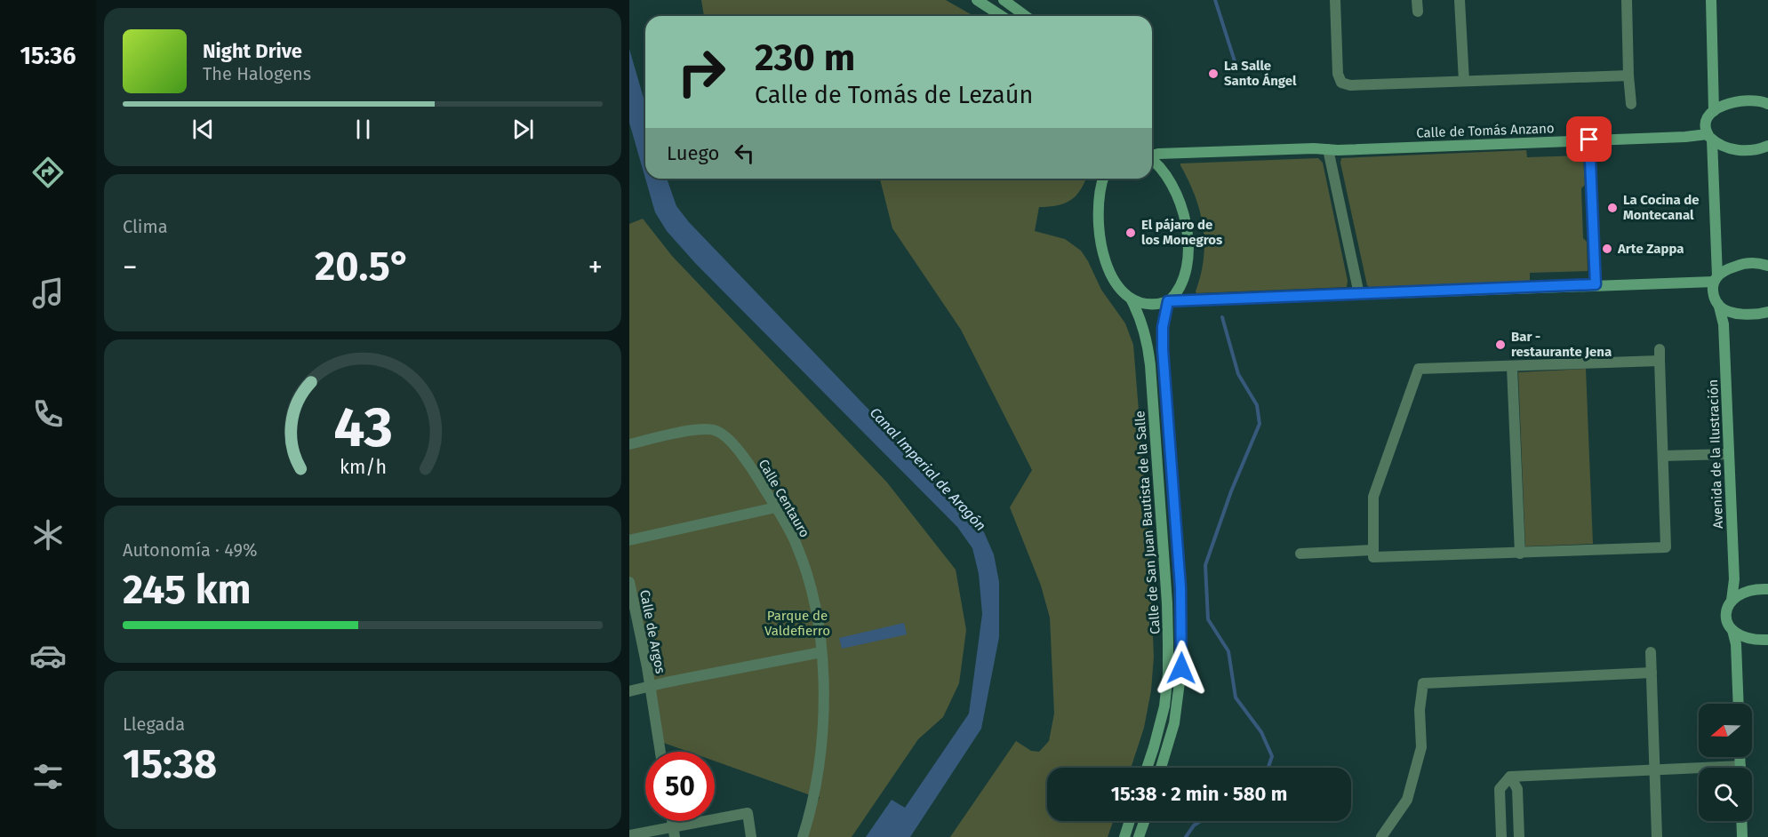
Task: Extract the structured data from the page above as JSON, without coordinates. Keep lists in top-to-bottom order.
{
  "streets": {
    "street": [
      "Calle de Tomás Anzano",
      "Avenida de la Ilustración",
      "Calle Centauro",
      "Calle de San Juan Bautista de la Salle",
      "Calle de Argos"
    ]
  },
  "water": ["Canal Imperial de Aragón"],
  "parks": ["Parque de Valdefierro"],
  "places": [
    "La Salle Santo Ángel",
    "La Cocina de Montecanal",
    "El pájaro de los Monegros",
    "Arte Zappa",
    "Bar - restaurante Jena"
  ],
  "north": "left",
  "page": {
    "tabs": "15:36",
    "turn": ["230 m", "Calle de Tomás de Lezaún"],
    "song": ["Night Drive", "The Halogens"],
    "then": "Luego",
    "tile": [
      "Clima",
      ["Autonomía · 49%", "245 km"],
      ["Llegada", "15:38"]
    ],
    "heat": ["−", "20.5°", "+"],
    "limit": "50",
    "trip": "15:38 · 2 min · 580 m",
    "gauge": ["43", "km/h"]
  }
}
